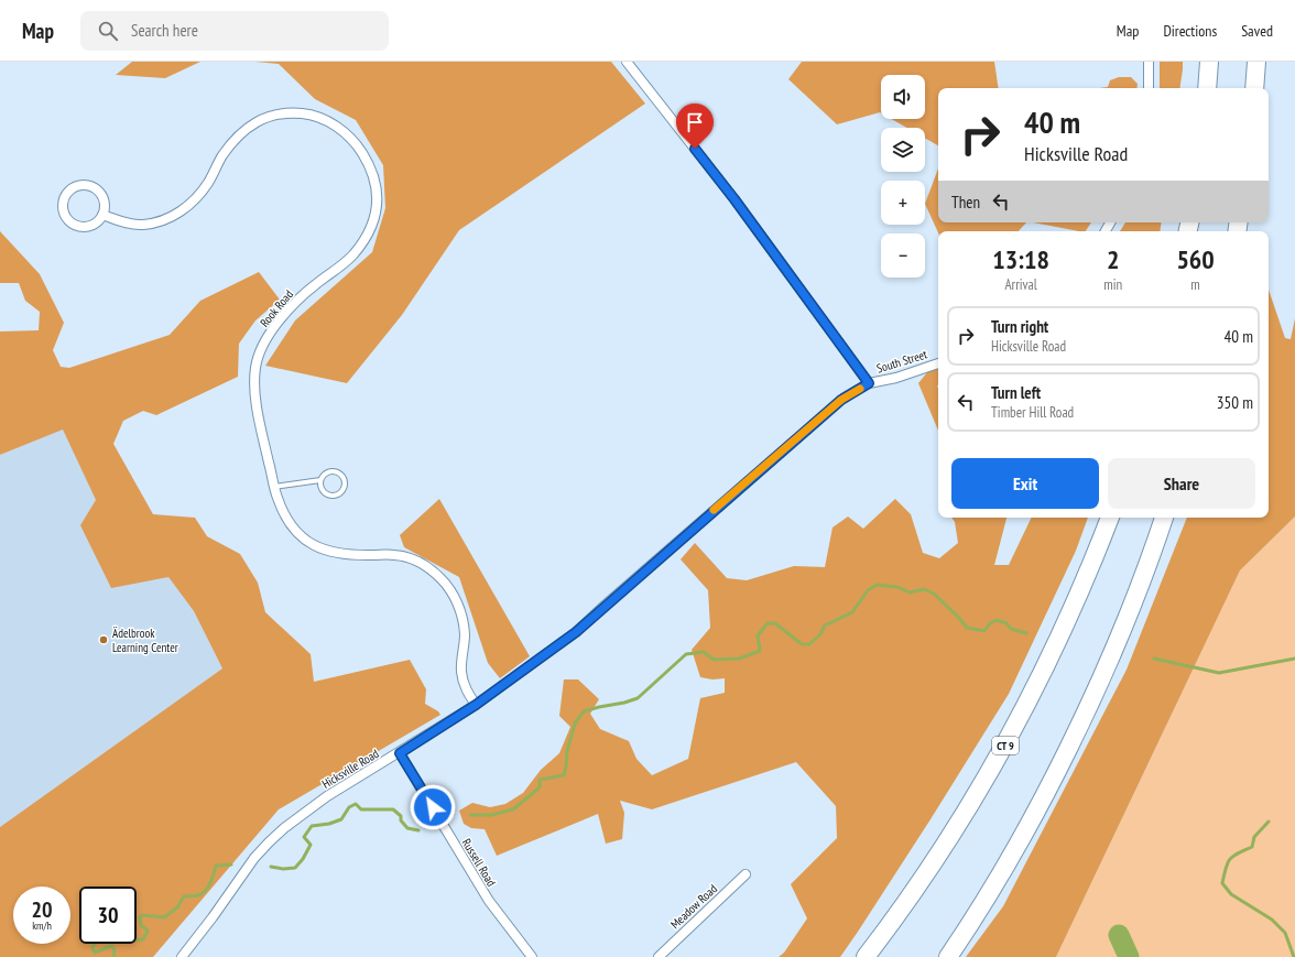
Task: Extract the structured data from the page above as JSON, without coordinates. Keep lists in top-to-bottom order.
{
  "streets": {
    "highway": ["CT 9"],
    "street": [
      "Rook Road",
      "South Street",
      "Hicksville Road",
      "Russell Road",
      "Meadow Road"
    ]
  },
  "crossings": [
    ["Rook Road", "Hicksville Road"],
    ["South Street", "Hicksville Road"],
    ["Hicksville Road", "Russell Road"]
  ],
  "places": ["Ädelbrook Learning Center"],
  "page": {
    "header": "Map",
    "search": "Search here",
    "nav": ["Map", "Directions", "Saved"],
    "map_buttons": ["+", "−"],
    "turn": ["40 m", "Hicksville Road"],
    "then": "Then",
    "eta": [
      "13:18",
      "Arrival",
      "2",
      "min",
      "560",
      "m"
    ],
    "list": [
      {
        "name": "Turn right",
        "note": "Hicksville Road",
        "value": "40 m"
      },
      {
        "name": "Turn left",
        "note": "Timber Hill Road",
        "value": "350 m"
      }
    ],
    "buttons": ["Exit", "Share"],
    "speed": "20 km/h",
    "limit": "30"
  }
}
